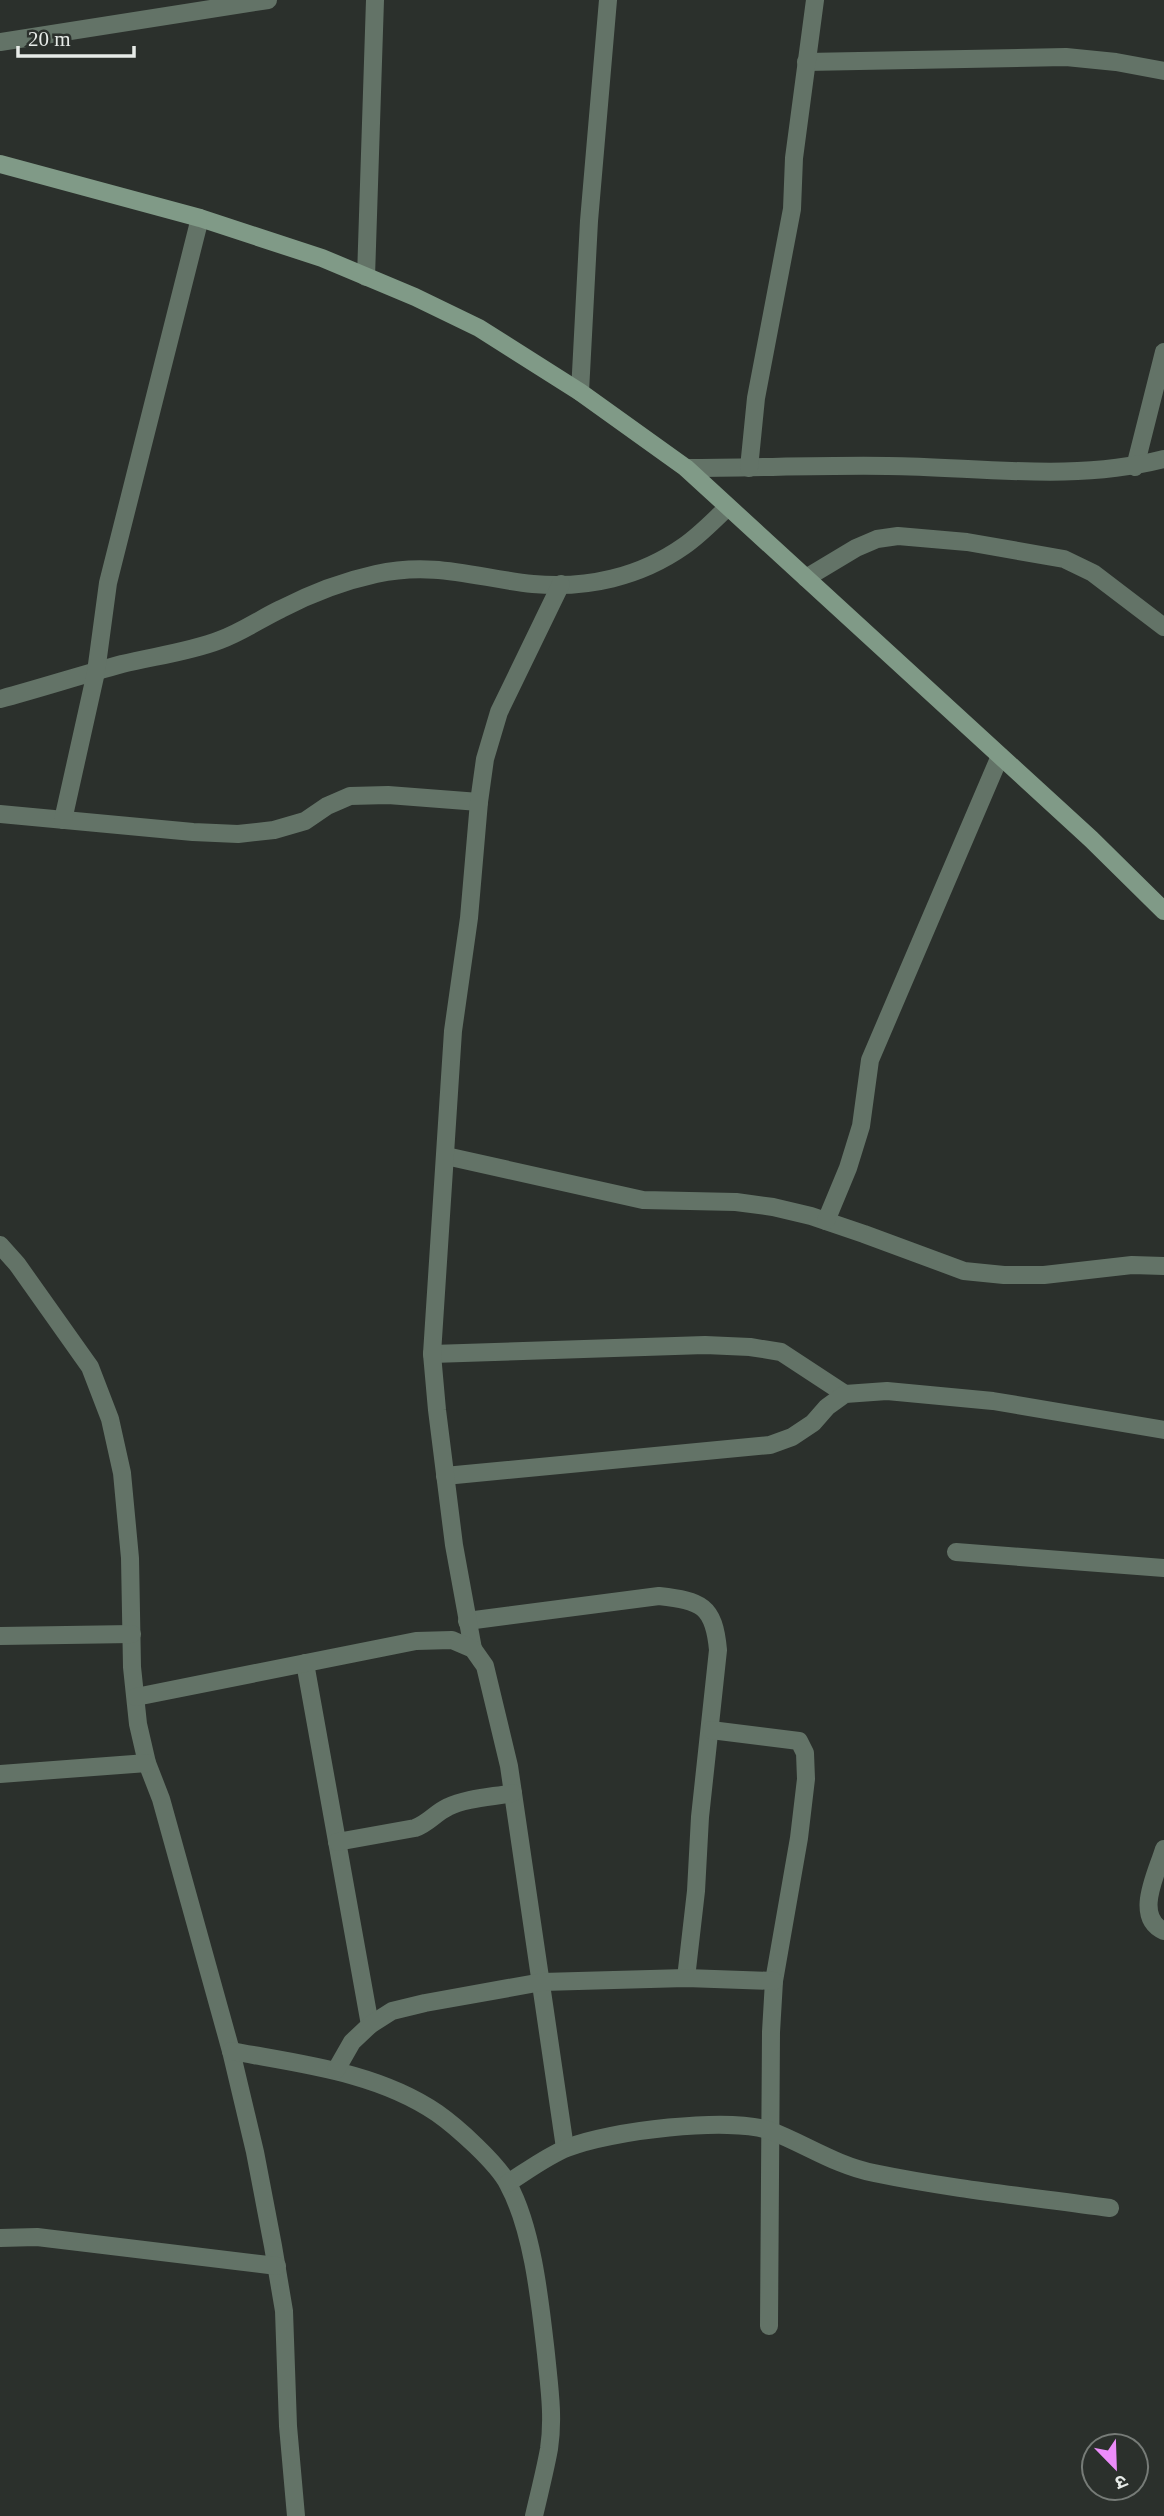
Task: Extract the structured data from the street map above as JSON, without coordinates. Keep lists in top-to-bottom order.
{
  "scale_bar": "20 m",
  "north": "bottom right"
}
